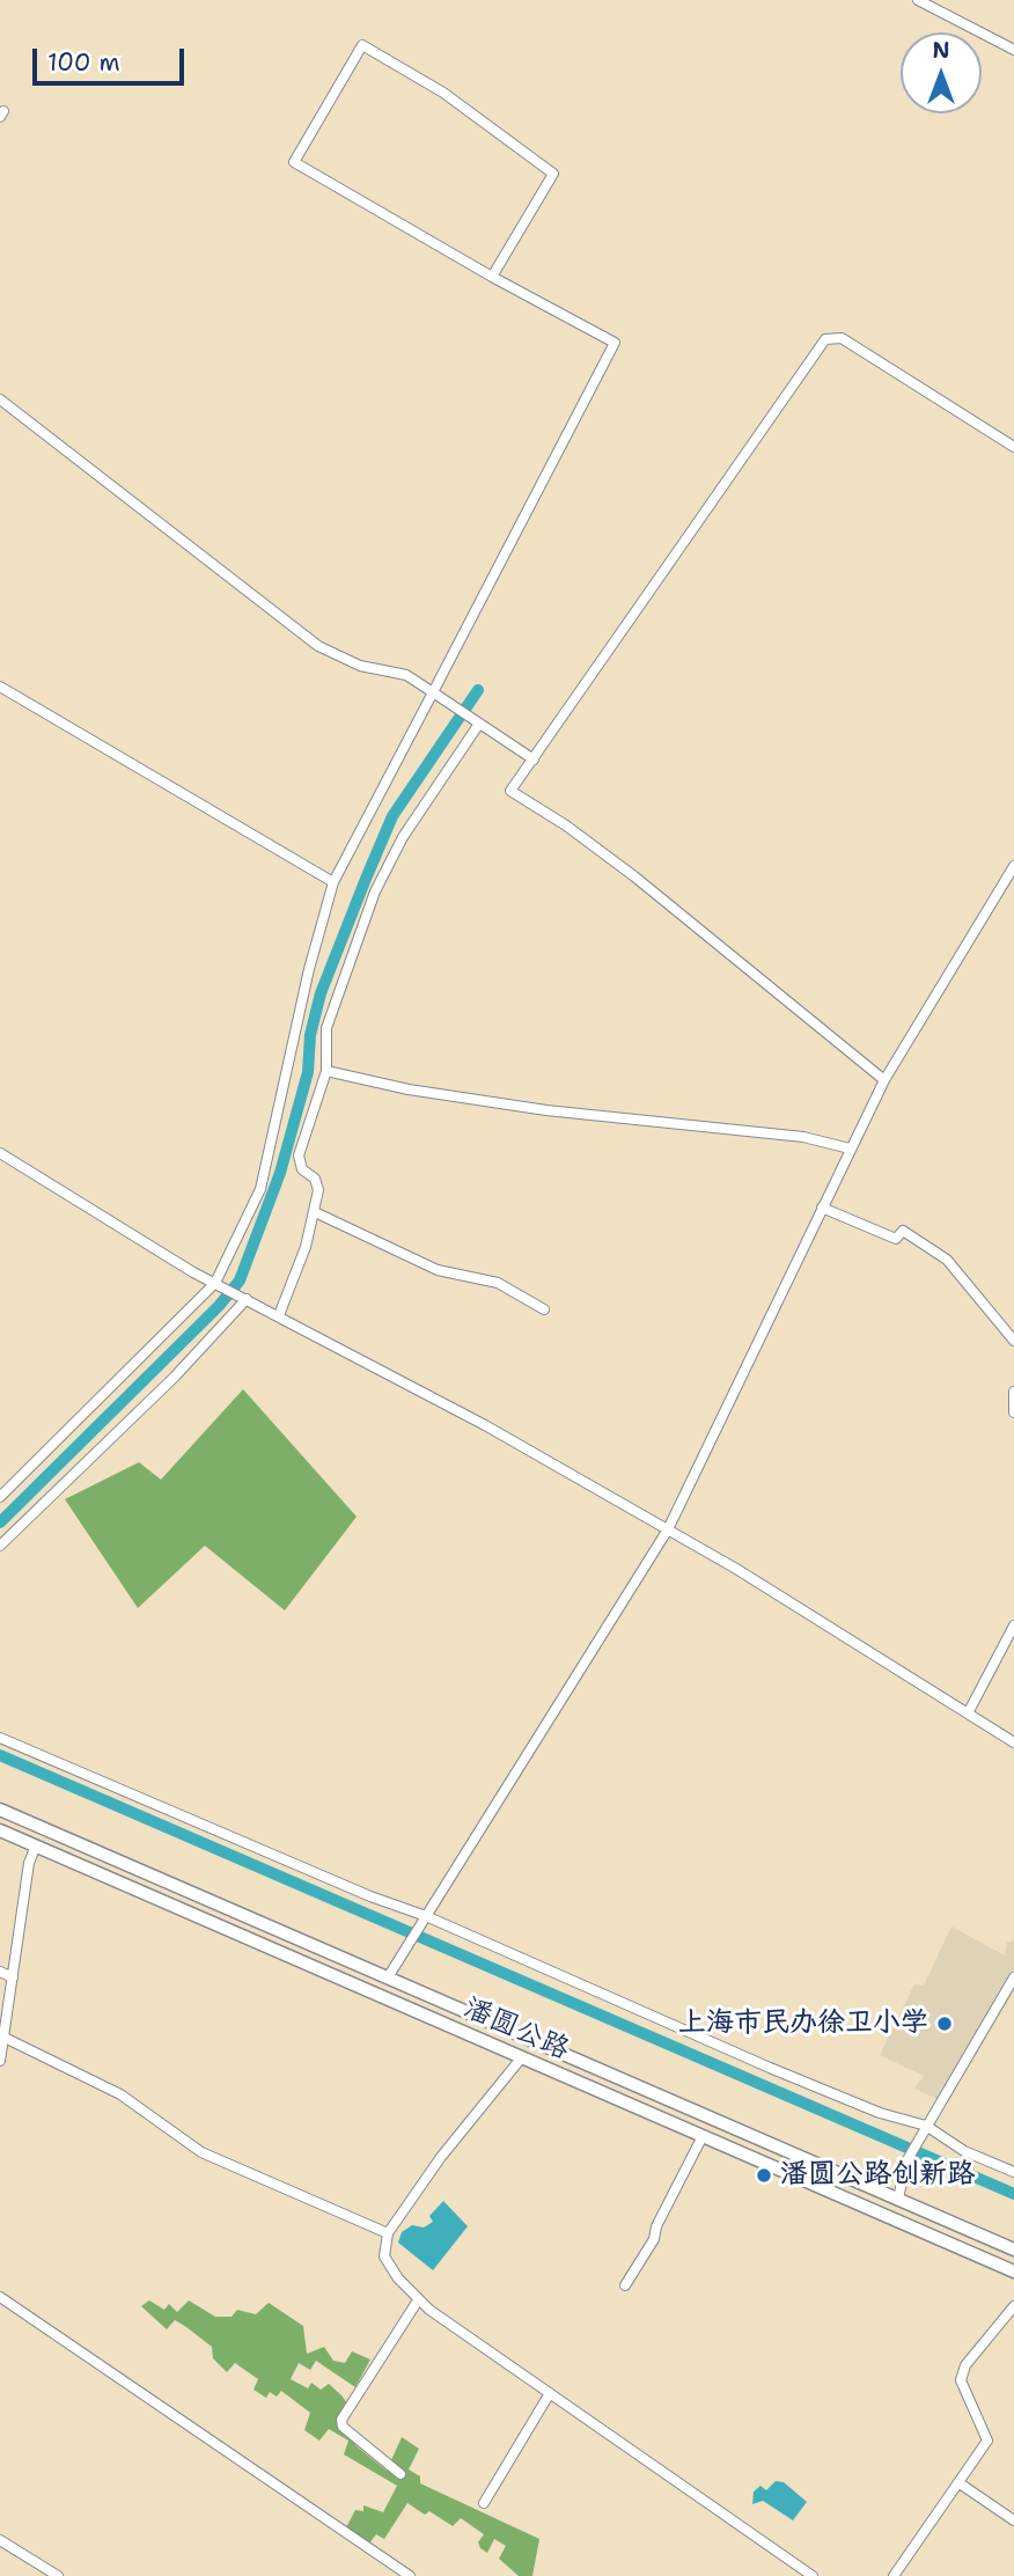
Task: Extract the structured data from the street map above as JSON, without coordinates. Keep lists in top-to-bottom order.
{
  "streets": {
    "main road": ["潘圆公路"]
  },
  "places": ["上海市民办徐卫小学", "潘圆公路创新路"],
  "scale_bar": "100 m",
  "north": "top"
}
